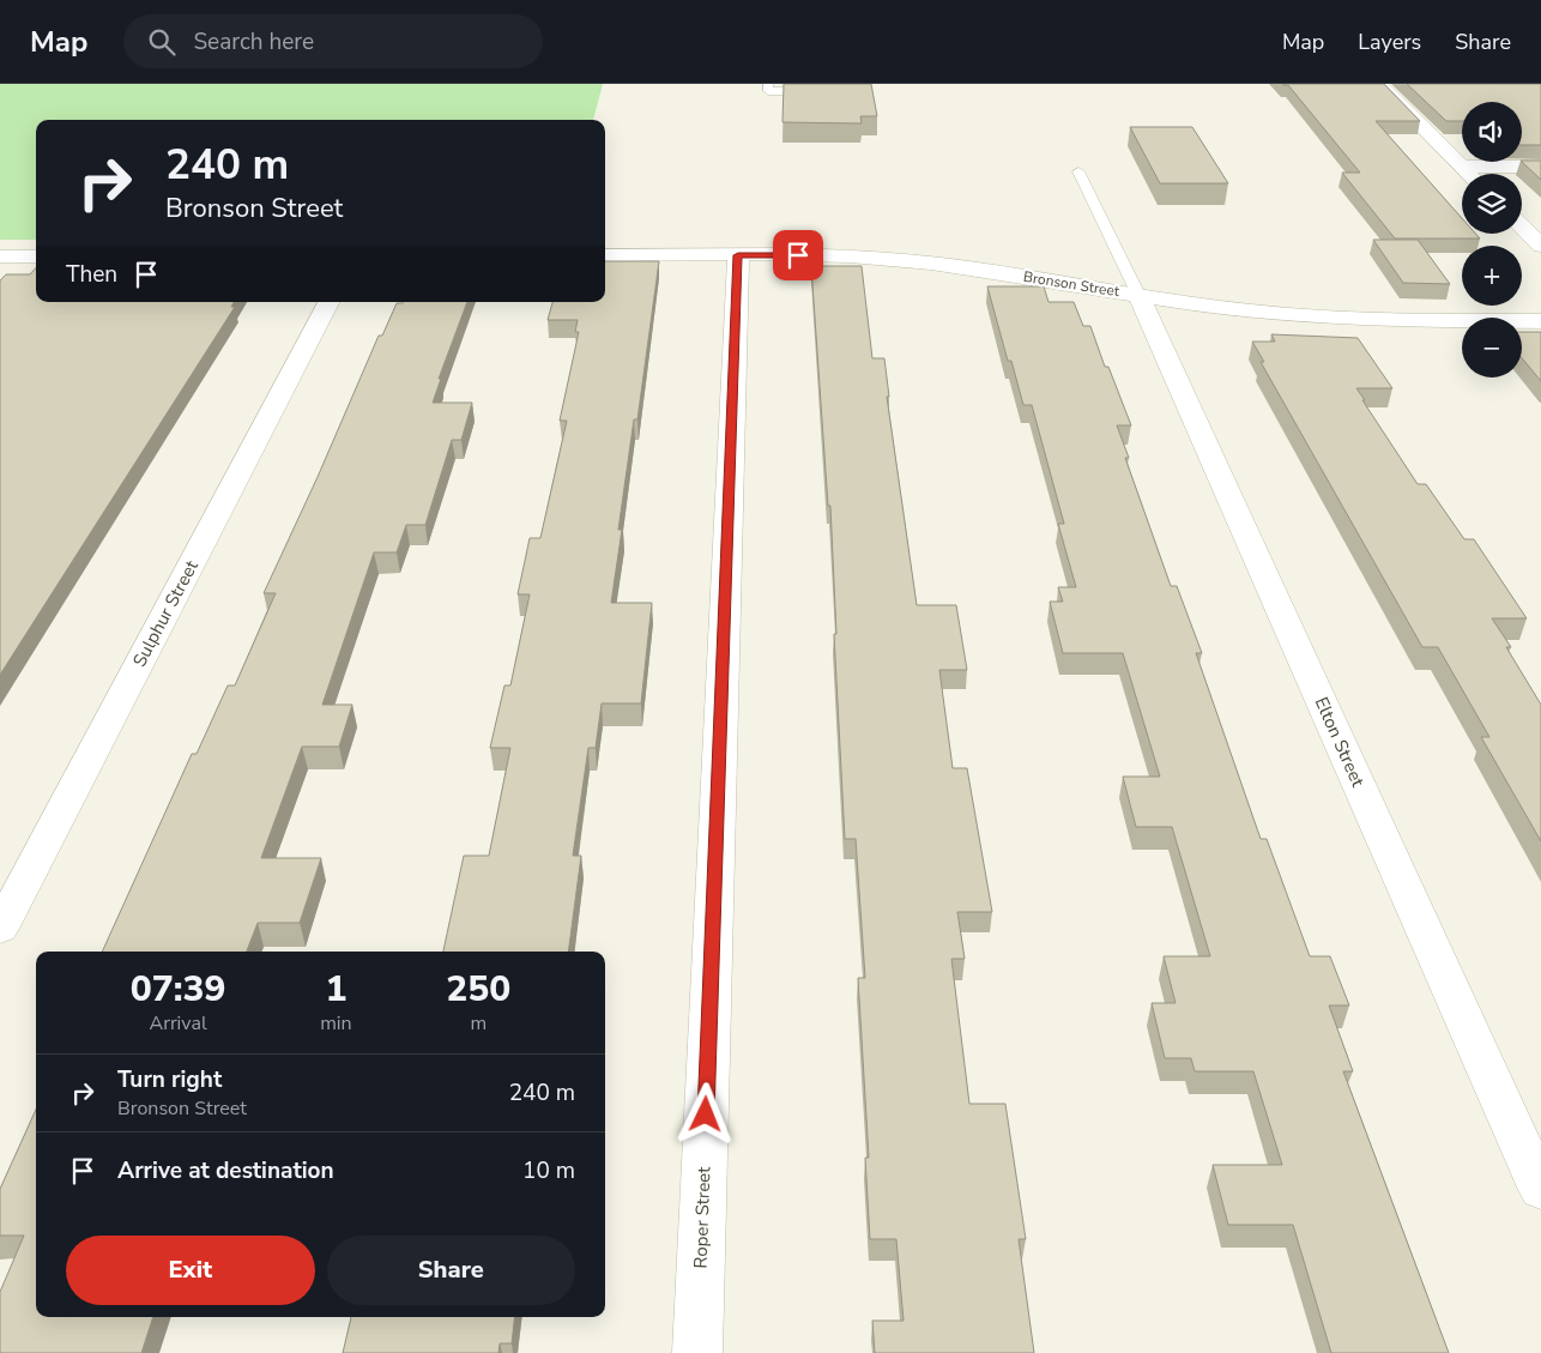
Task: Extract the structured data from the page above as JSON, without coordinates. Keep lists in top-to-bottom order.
{
  "streets": {
    "street": [
      "Bronson Street",
      "Sulphur Street",
      "Elton Street",
      "Roper Street"
    ]
  },
  "crossings": [
    ["Bronson Street", "Elton Street"],
    ["Bronson Street", "Roper Street"]
  ],
  "page": {
    "header": "Map",
    "search": "Search here",
    "nav": ["Map", "Layers", "Share"],
    "map_buttons": ["+", "−"],
    "turn": ["240 m", "Bronson Street"],
    "then": "Then",
    "eta": [
      "07:39",
      "Arrival",
      "1",
      "min",
      "250",
      "m"
    ],
    "list": [
      {
        "name": "Turn right",
        "note": "Bronson Street",
        "value": "240 m"
      },
      {
        "name": "Arrive at destination",
        "value": "10 m"
      }
    ],
    "buttons": ["Exit", "Share"]
  }
}
